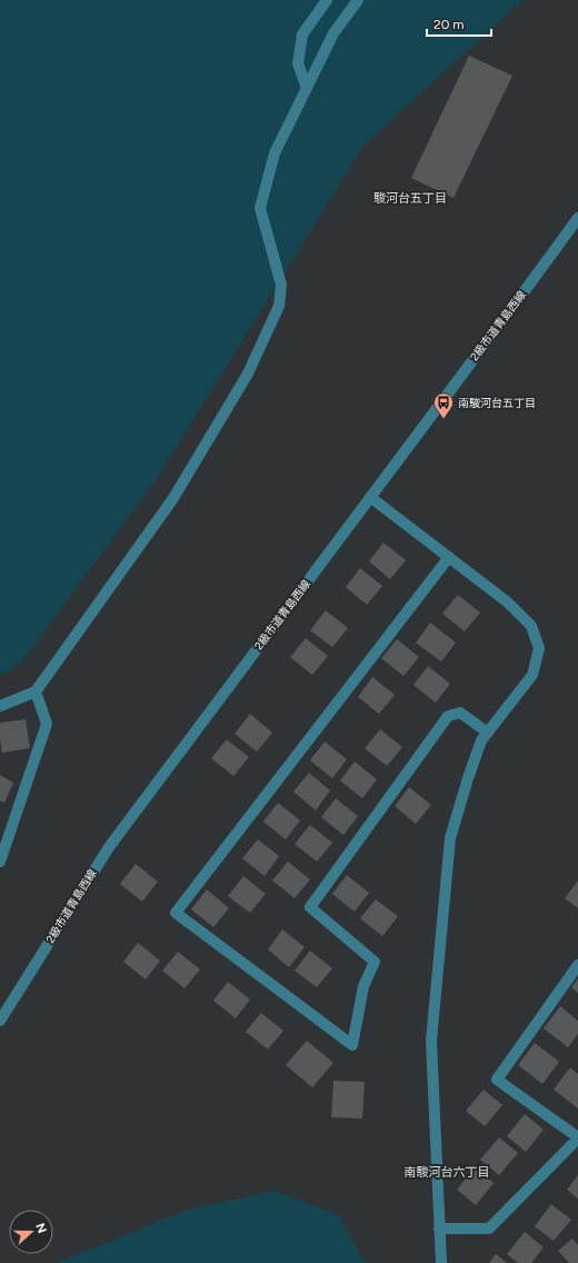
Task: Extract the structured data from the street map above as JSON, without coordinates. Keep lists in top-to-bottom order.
{
  "streets": {
    "street": ["2級市道青島西線"]
  },
  "districts": ["駿河台五丁目", "南駿河台六丁目"],
  "places": {
    "bus stop": ["南駿河台五丁目"]
  },
  "scale_bar": "20 m",
  "north": "right"
}
